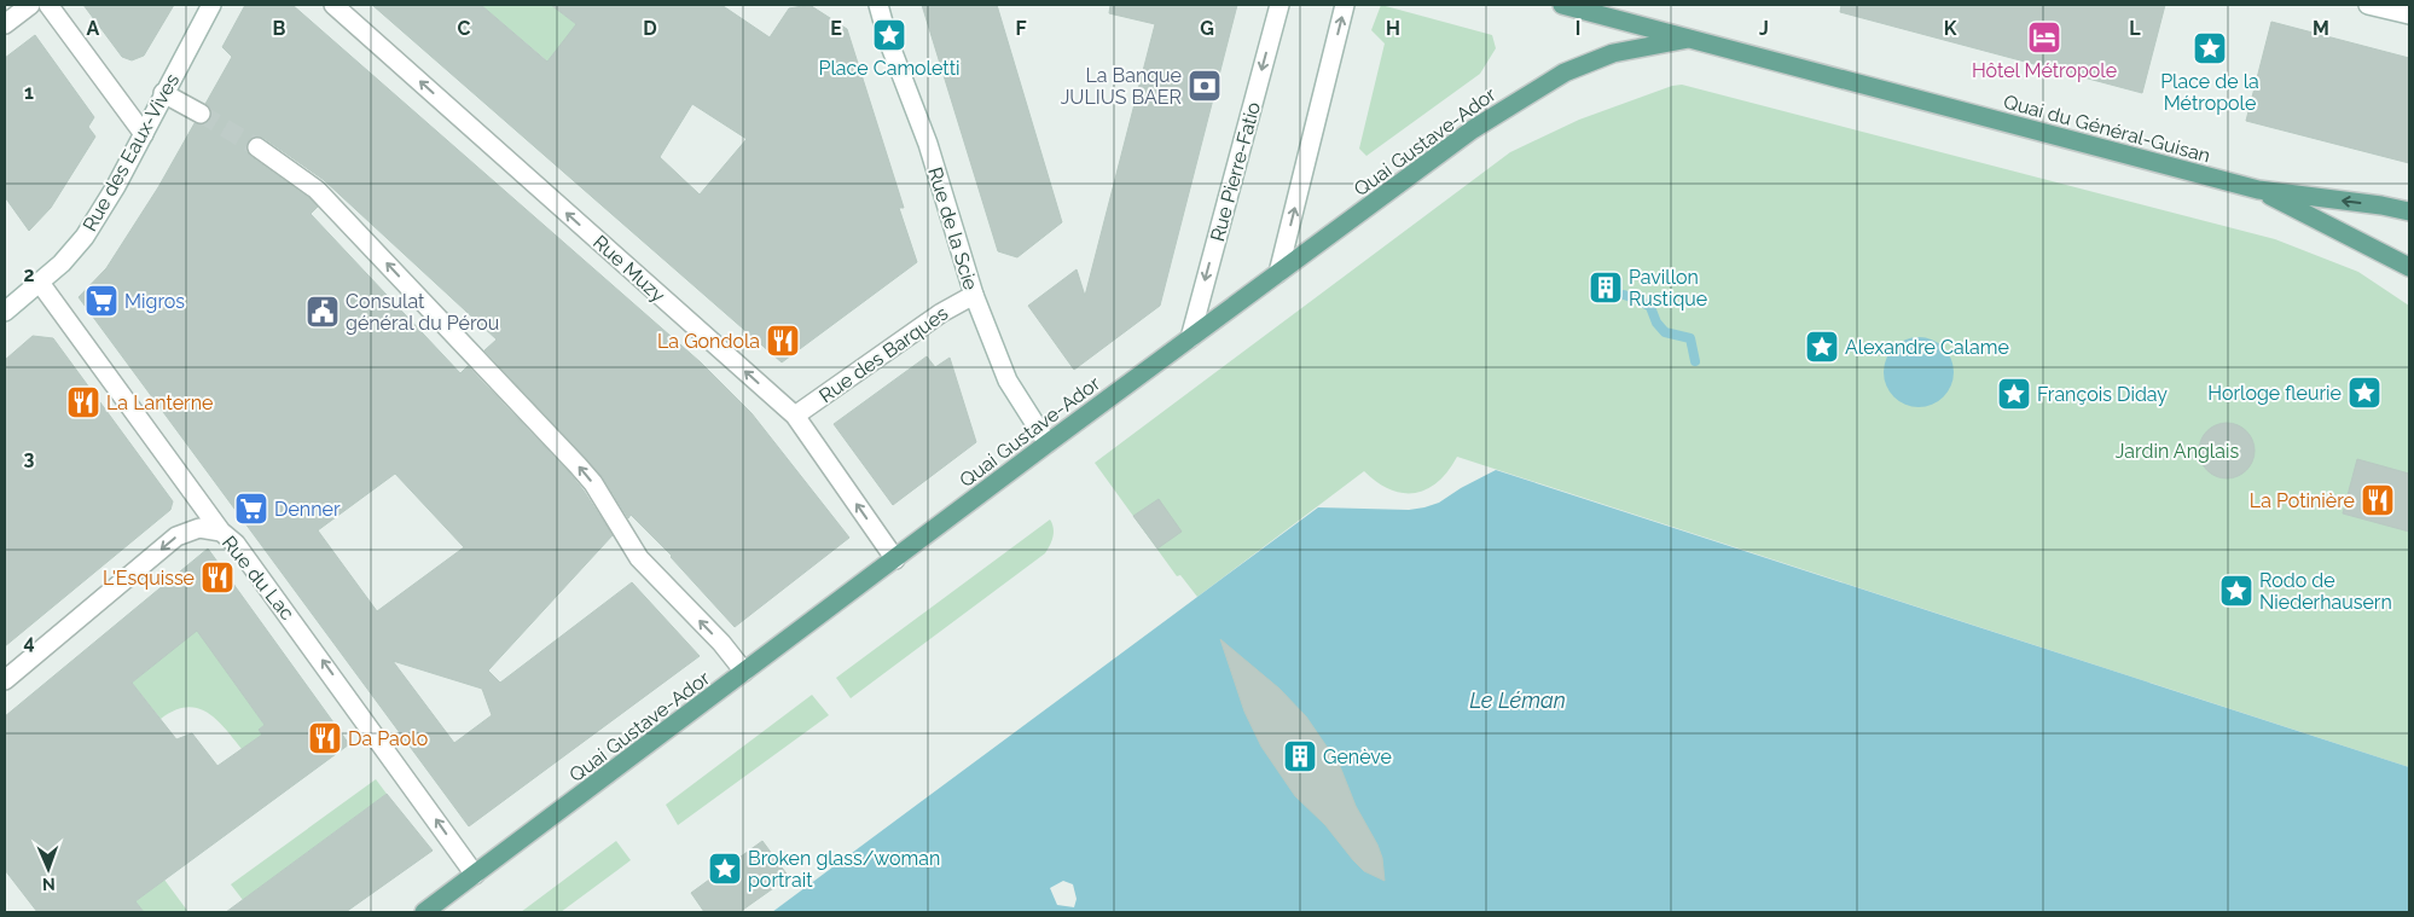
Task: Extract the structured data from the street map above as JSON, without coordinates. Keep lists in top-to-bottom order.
{
  "streets": {
    "main road": ["Quai du Général-Guisan", "Quai Gustave-Ador"],
    "street": [
      "Rue des Eaux-Vives",
      "Rue Pierre-Fatio",
      "Rue de la Scie",
      "Rue Muzy",
      "Rue des Barques",
      "Rue du Lac"
    ]
  },
  "crossings": [
    ["Quai du Général-Guisan", "Quai Gustave-Ador"],
    ["Quai Gustave-Ador", "Rue Pierre-Fatio"],
    ["Quai Gustave-Ador", "Rue de la Scie"],
    ["Quai Gustave-Ador", "Rue Muzy"],
    ["Quai Gustave-Ador", "Rue du Lac"],
    ["Rue des Eaux-Vives", "Rue du Lac"],
    ["Rue de la Scie", "Rue des Barques"],
    ["Rue Muzy", "Rue des Barques"]
  ],
  "one_way": ["Rue Muzy", "Rue du Lac"],
  "water": ["Le Léman"],
  "parks": ["Jardin Anglais"],
  "places": {
    "place": [
      "Place Camoletti",
      "Place de la Métropole",
      "Alexandre Calame",
      "Horloge fleurie",
      "François Diday",
      "Rodo de Niederhausern",
      "Broken glass/woman portrait"
    ],
    "hotel": ["Hôtel Métropole"],
    "bank": ["La Banque JULIUS BAER"],
    "building": ["Pavillon Rustique", "Genève"],
    "supermarket": ["Migros", "Denner"],
    "public building": ["Consulat général du Pérou"],
    "restaurant": [
      "La Gondola",
      "La Lanterne",
      "La Potinière",
      "L'Esquisse",
      "Da Paolo"
    ]
  },
  "north": "bottom",
  "grid": {
    "columns": [
      "A",
      "B",
      "C",
      "D",
      "E",
      "F",
      "G",
      "H",
      "I",
      "J",
      "K",
      "L",
      "M"
    ],
    "rows": [
      "1",
      "2",
      "3",
      "4"
    ]
  }
}
